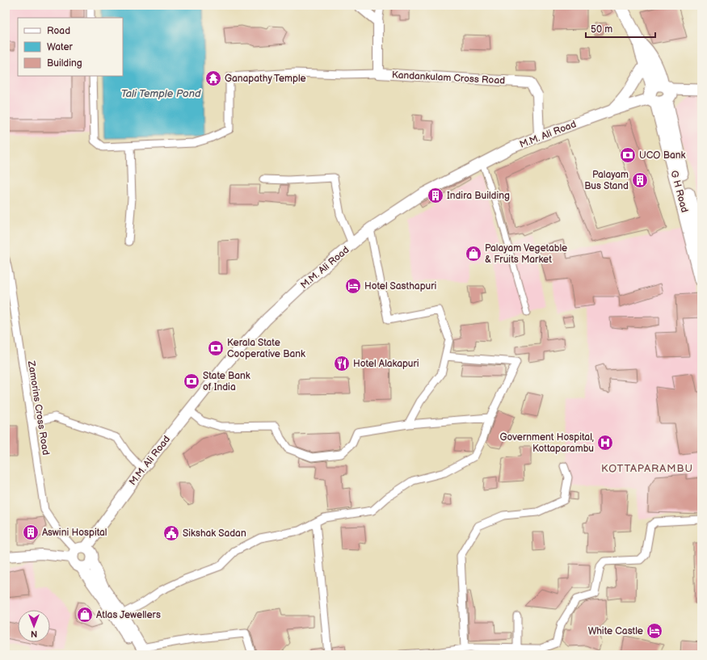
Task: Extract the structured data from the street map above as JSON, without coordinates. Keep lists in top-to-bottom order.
{
  "streets": {
    "main road": ["M.M. Ali Road", "G H Road"],
    "street": ["Kandankulam Cross Road", "Zamorins Cross Road"]
  },
  "crossings": [
    ["Kandankulam Cross Road", "M.M. Ali Road"],
    ["M.M. Ali Road", "G H Road"],
    ["M.M. Ali Road", "Zamorins Cross Road"]
  ],
  "districts": ["KOTTAPARAMBU"],
  "water": ["Tali Temple Pond"],
  "places": {
    "temple": ["Ganapathy Temple"],
    "bank": ["UCO Bank", "Kerala State Cooperative Bank", "State Bank of India"],
    "building": ["Palayam Bus Stand", "Indira Building", "Aswini Hospital"],
    "shop": ["Palayam Vegetable & Fruits Market", "Atlas Jewellers"],
    "hotel": ["Hotel Sasthapuri", "White Castle"],
    "restaurant": ["Hotel Alakapuri"],
    "hospital": ["Government Hospital, Kottaparambu"],
    "public building": ["Sikshak Sadan"]
  },
  "legend": ["Road", "Water", "Building"],
  "scale_bar": "50 m",
  "north": "bottom"
}
